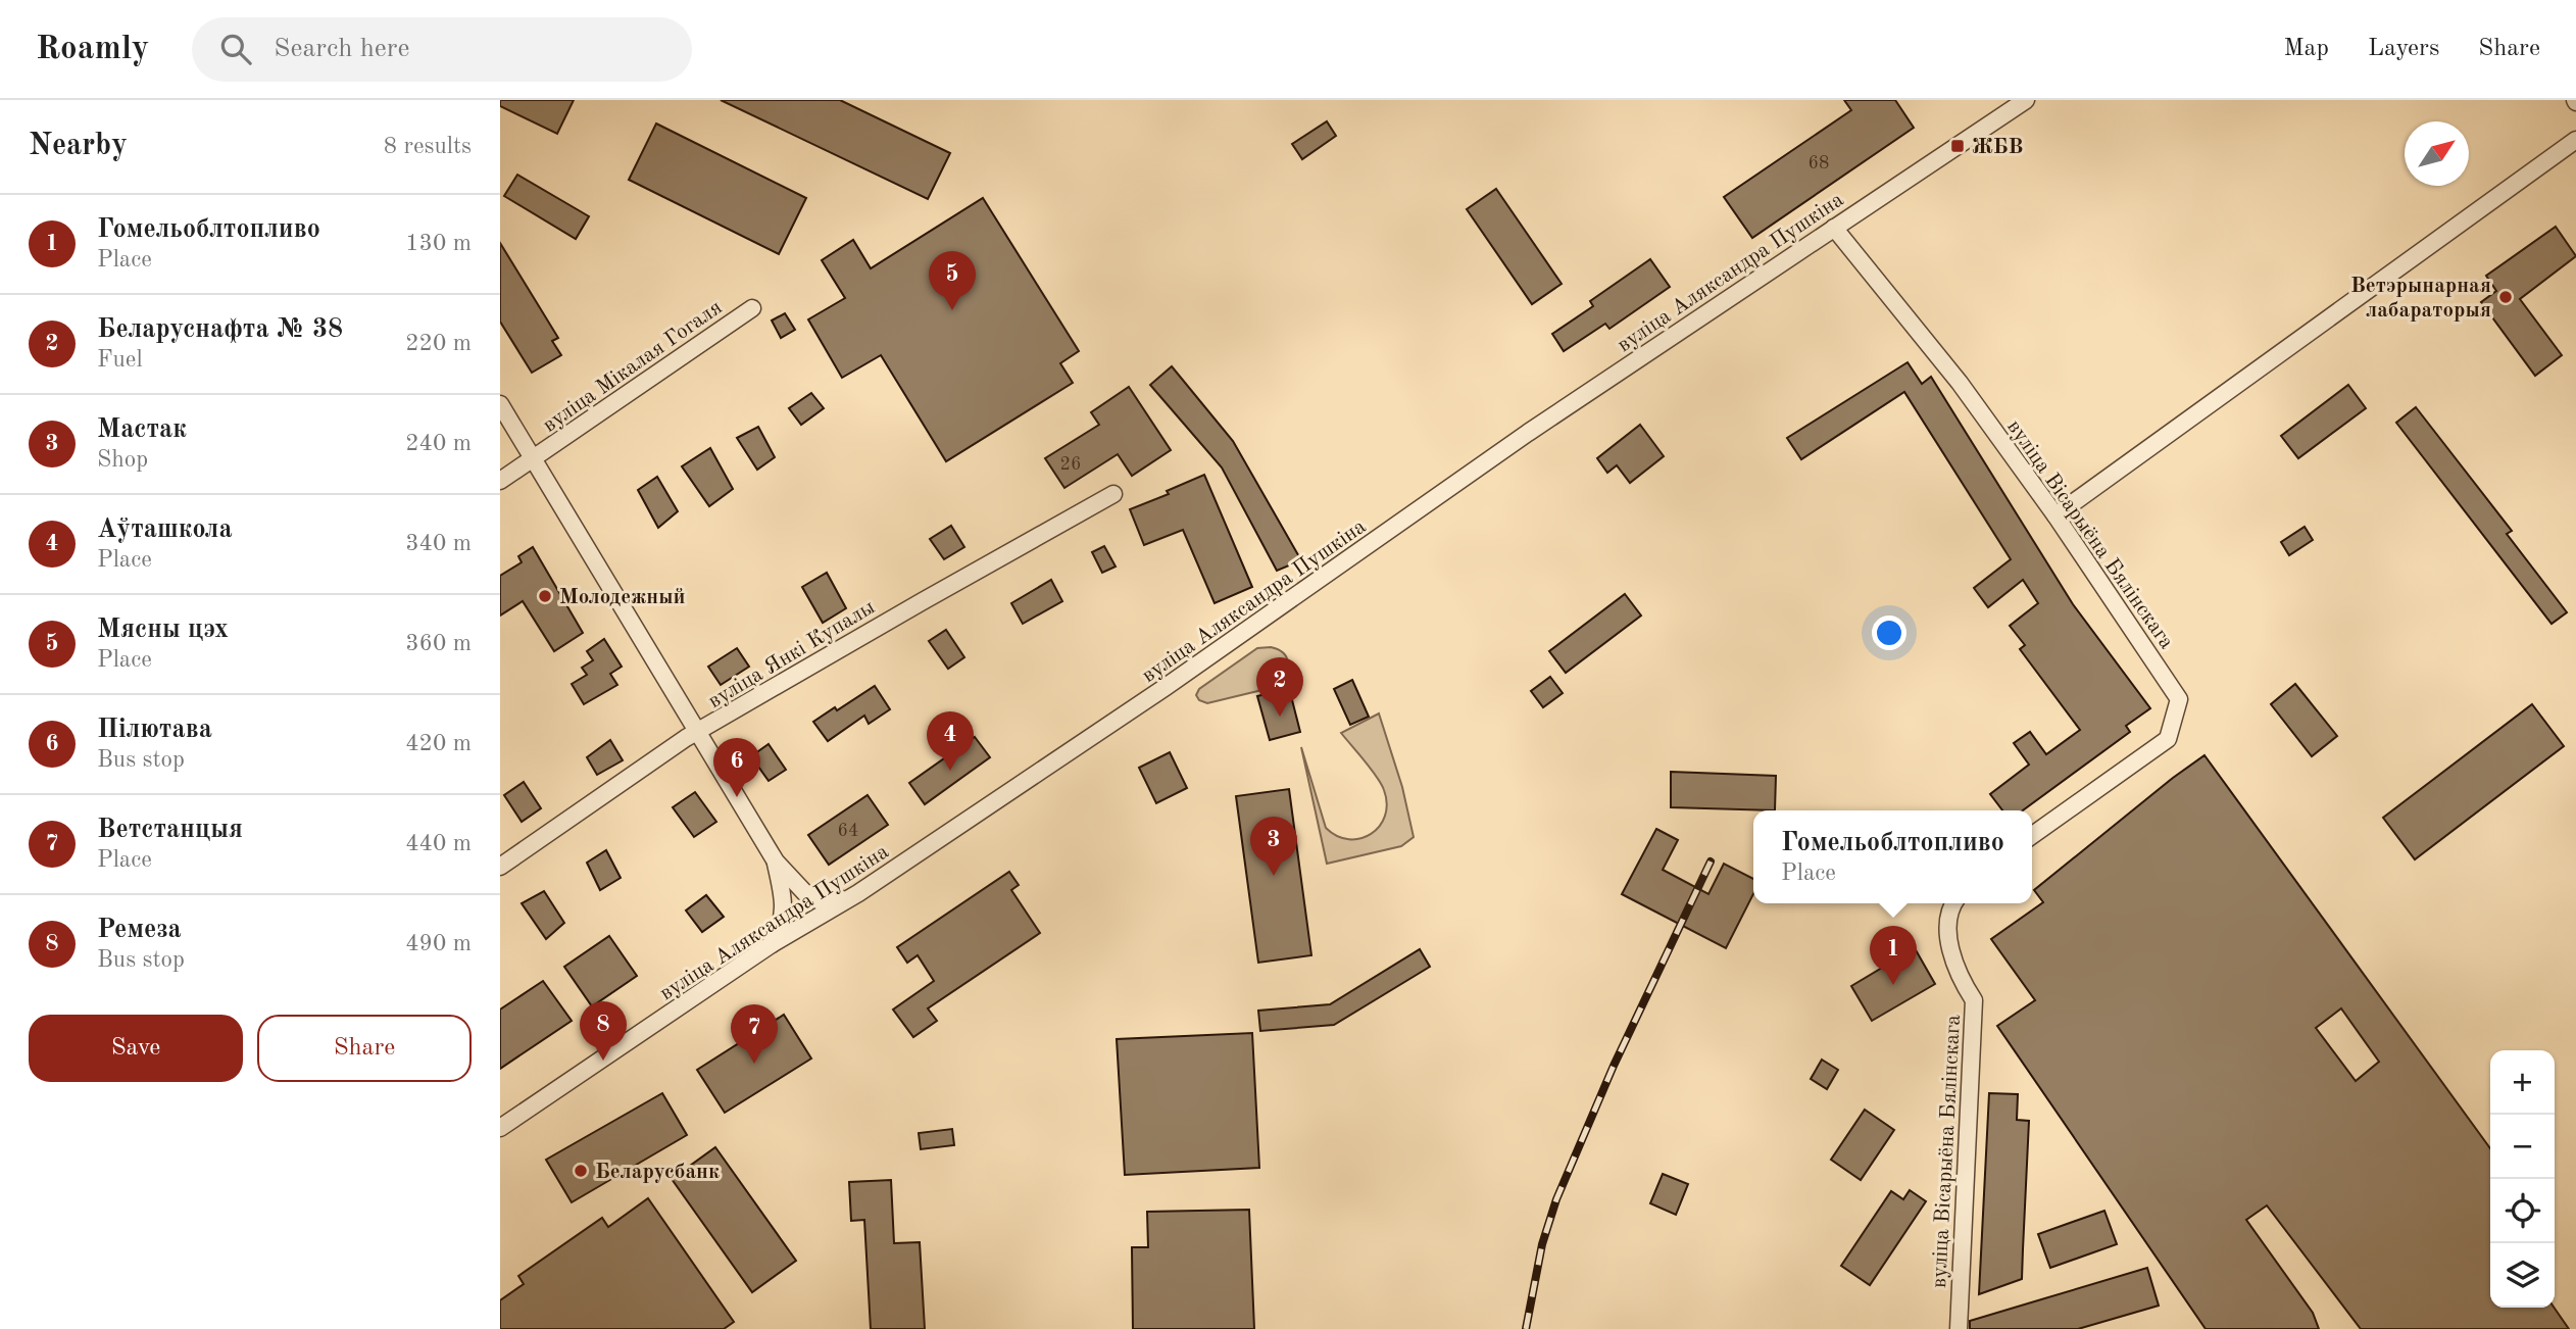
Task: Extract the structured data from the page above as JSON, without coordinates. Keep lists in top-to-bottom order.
{
  "streets": {
    "street": [
      "вуліца Аляксандра Пушкіна",
      "вуліца Мікалая Гогаля",
      "вуліца Вісарыёна Бялінскага",
      "вуліца Янкі Купалы"
    ]
  },
  "crossings": [
    ["вуліца Аляксандра Пушкіна", "вуліца Вісарыёна Бялінскага"]
  ],
  "places": {
    "transit": ["ЖБВ"],
    "other": ["Ветэрынарная лабараторыя", "Молодежный", "Беларусбанк"]
  },
  "house_numbers": ["68", "26", "64"],
  "north": "top right",
  "page": {
    "header": "Roamly",
    "search": "Search here",
    "nav": ["Map", "Layers", "Share"],
    "heading": ["Nearby", "8 results"],
    "list": [
      {
        "mark": "1",
        "name": "Гомельоблтопливо",
        "note": "Place",
        "value": "130 m"
      },
      {
        "mark": "2",
        "name": "Беларуснафта № 38",
        "note": "Fuel",
        "value": "220 m"
      },
      {
        "mark": "3",
        "name": "Мастак",
        "note": "Shop",
        "value": "240 m"
      },
      {
        "mark": "4",
        "name": "Аўташкола",
        "note": "Place",
        "value": "340 m"
      },
      {
        "mark": "5",
        "name": "Мясны цэх",
        "note": "Place",
        "value": "360 m"
      },
      {
        "mark": "6",
        "name": "Пілютава",
        "note": "Bus stop",
        "value": "420 m"
      },
      {
        "mark": "7",
        "name": "Ветстанцыя",
        "note": "Place",
        "value": "440 m"
      },
      {
        "mark": "8",
        "name": "Ремеза",
        "note": "Bus stop",
        "value": "490 m"
      }
    ],
    "pins": [
      "5",
      "2",
      "4",
      "6",
      "3",
      "1",
      "8",
      "7"
    ],
    "popup": ["Гомельоблтопливо", "Place"],
    "buttons": ["Save", "Share"],
    "map_buttons": ["+", "−"]
  }
}
